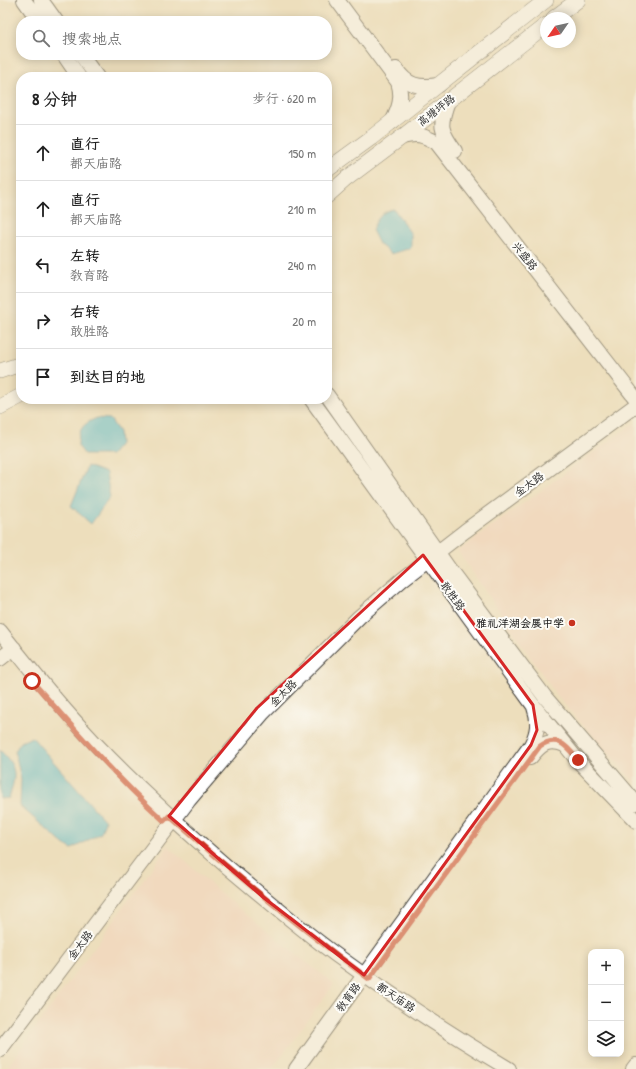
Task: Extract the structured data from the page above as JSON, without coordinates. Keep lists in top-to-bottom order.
{
  "streets": {
    "main road": ["高塘坪路"],
    "street": [
      "兴盛路",
      "金太路",
      "敢胜路",
      "教育路",
      "都天庙路"
    ]
  },
  "crossings": [
    ["高塘坪路", "兴盛路"],
    ["兴盛路", "金太路"],
    ["金太路", "敢胜路"],
    ["金太路", "都天庙路"],
    ["敢胜路", "教育路"],
    ["教育路", "都天庙路"]
  ],
  "places": ["雅礼洋湖会展中学"],
  "north": "bottom left",
  "page": {
    "search": "搜索地点",
    "heading": ["8 分钟", "步行 · 620 m"],
    "list": [
      ["直行", "都天庙路", "150 m"],
      ["直行", "都天庙路", "210 m"],
      ["左转", "教育路", "240 m"],
      ["右转", "敢胜路", "20 m"],
      "到达目的地"
    ],
    "map_buttons": ["+", "−"]
  }
}
